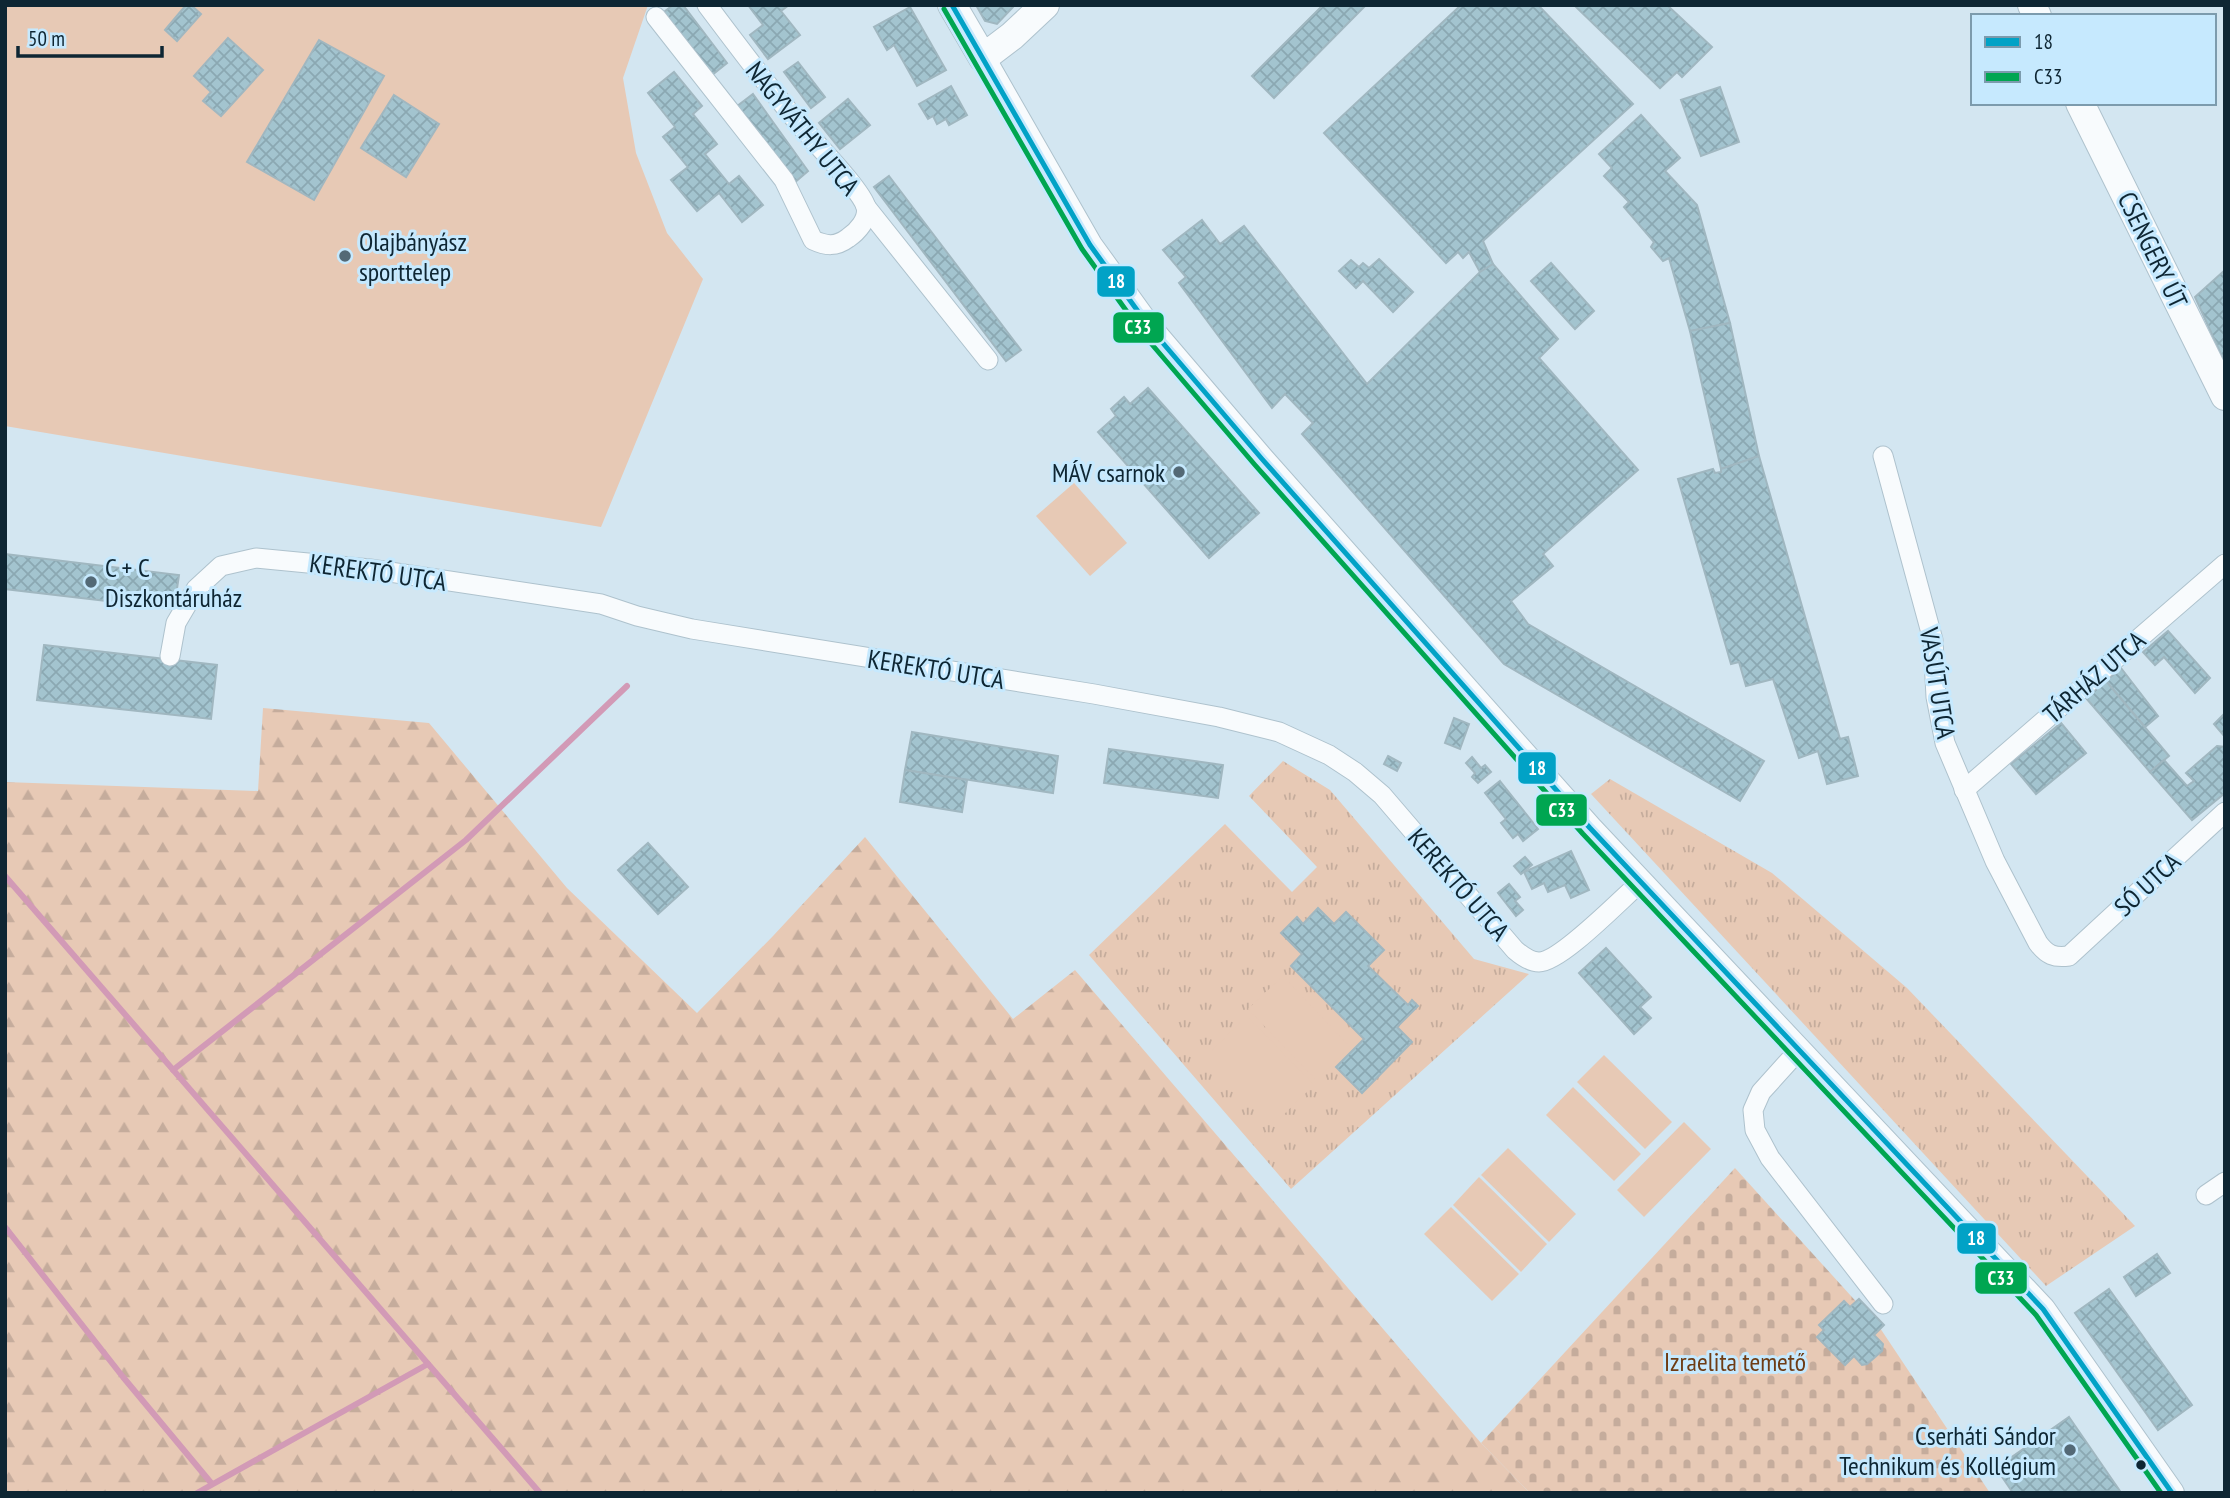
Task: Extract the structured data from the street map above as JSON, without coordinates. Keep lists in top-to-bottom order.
{
  "streets": {
    "main road": ["CSENGERY ÚT"],
    "street": [
      "NAGYVÁTHY UTCA",
      "KEREKTÓ UTCA",
      "TÁRHÁZ UTCA",
      "VASÚT UTCA",
      "SÓ UTCA"
    ]
  },
  "crossings": [
    ["TÁRHÁZ UTCA", "VASÚT UTCA"],
    ["VASÚT UTCA", "SÓ UTCA"]
  ],
  "parks": ["Izraelita temető"],
  "places": [
    "Olajbányász sporttelep",
    "MÁV csarnok",
    "C + C Diszkontáruház",
    "Cserháti Sándor Technikum és Kollégium"
  ],
  "lines": ["transit line 18", "transit line C33"],
  "legend": ["18", "C33"],
  "scale_bar": "50 m"
}
